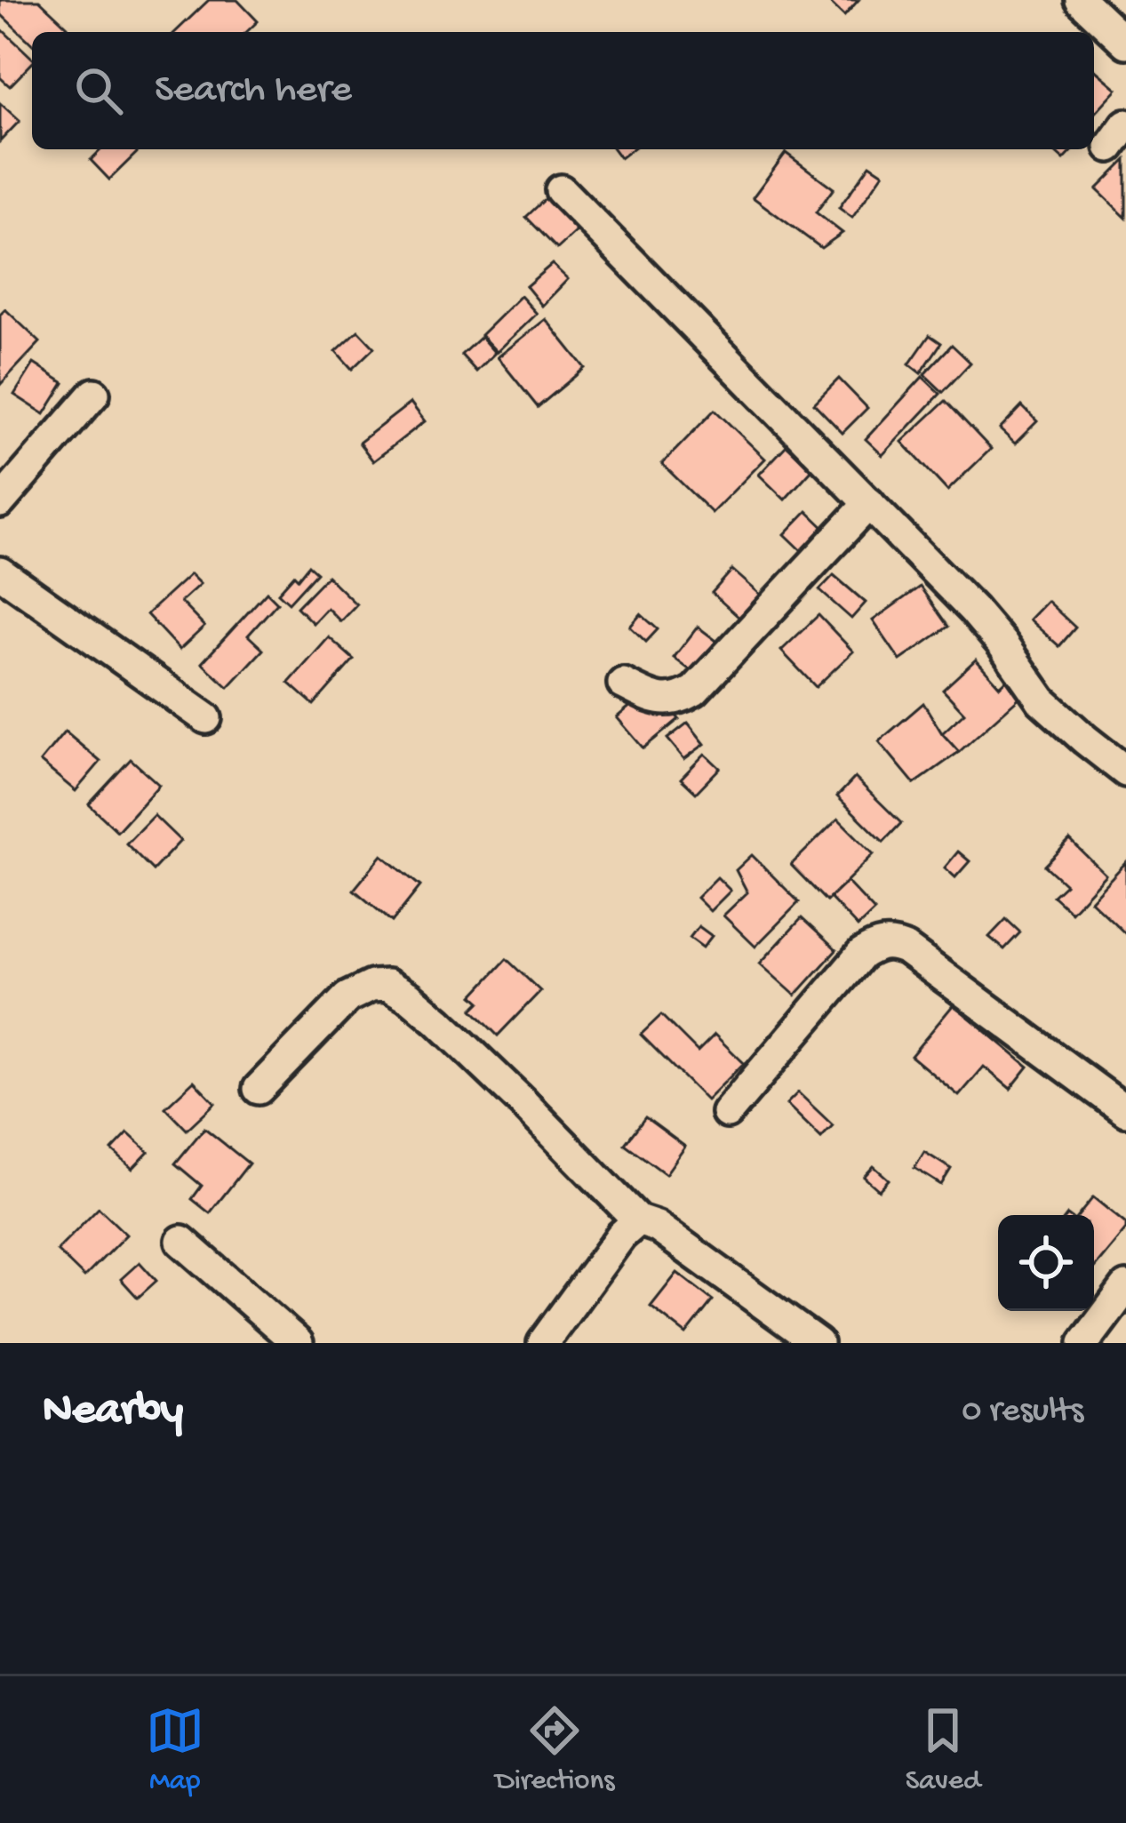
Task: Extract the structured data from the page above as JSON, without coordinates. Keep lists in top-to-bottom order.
{
  "page": {
    "search": "Search here",
    "heading": ["Nearby", "0 results"],
    "nav": ["Map", "Directions", "Saved"]
  }
}
